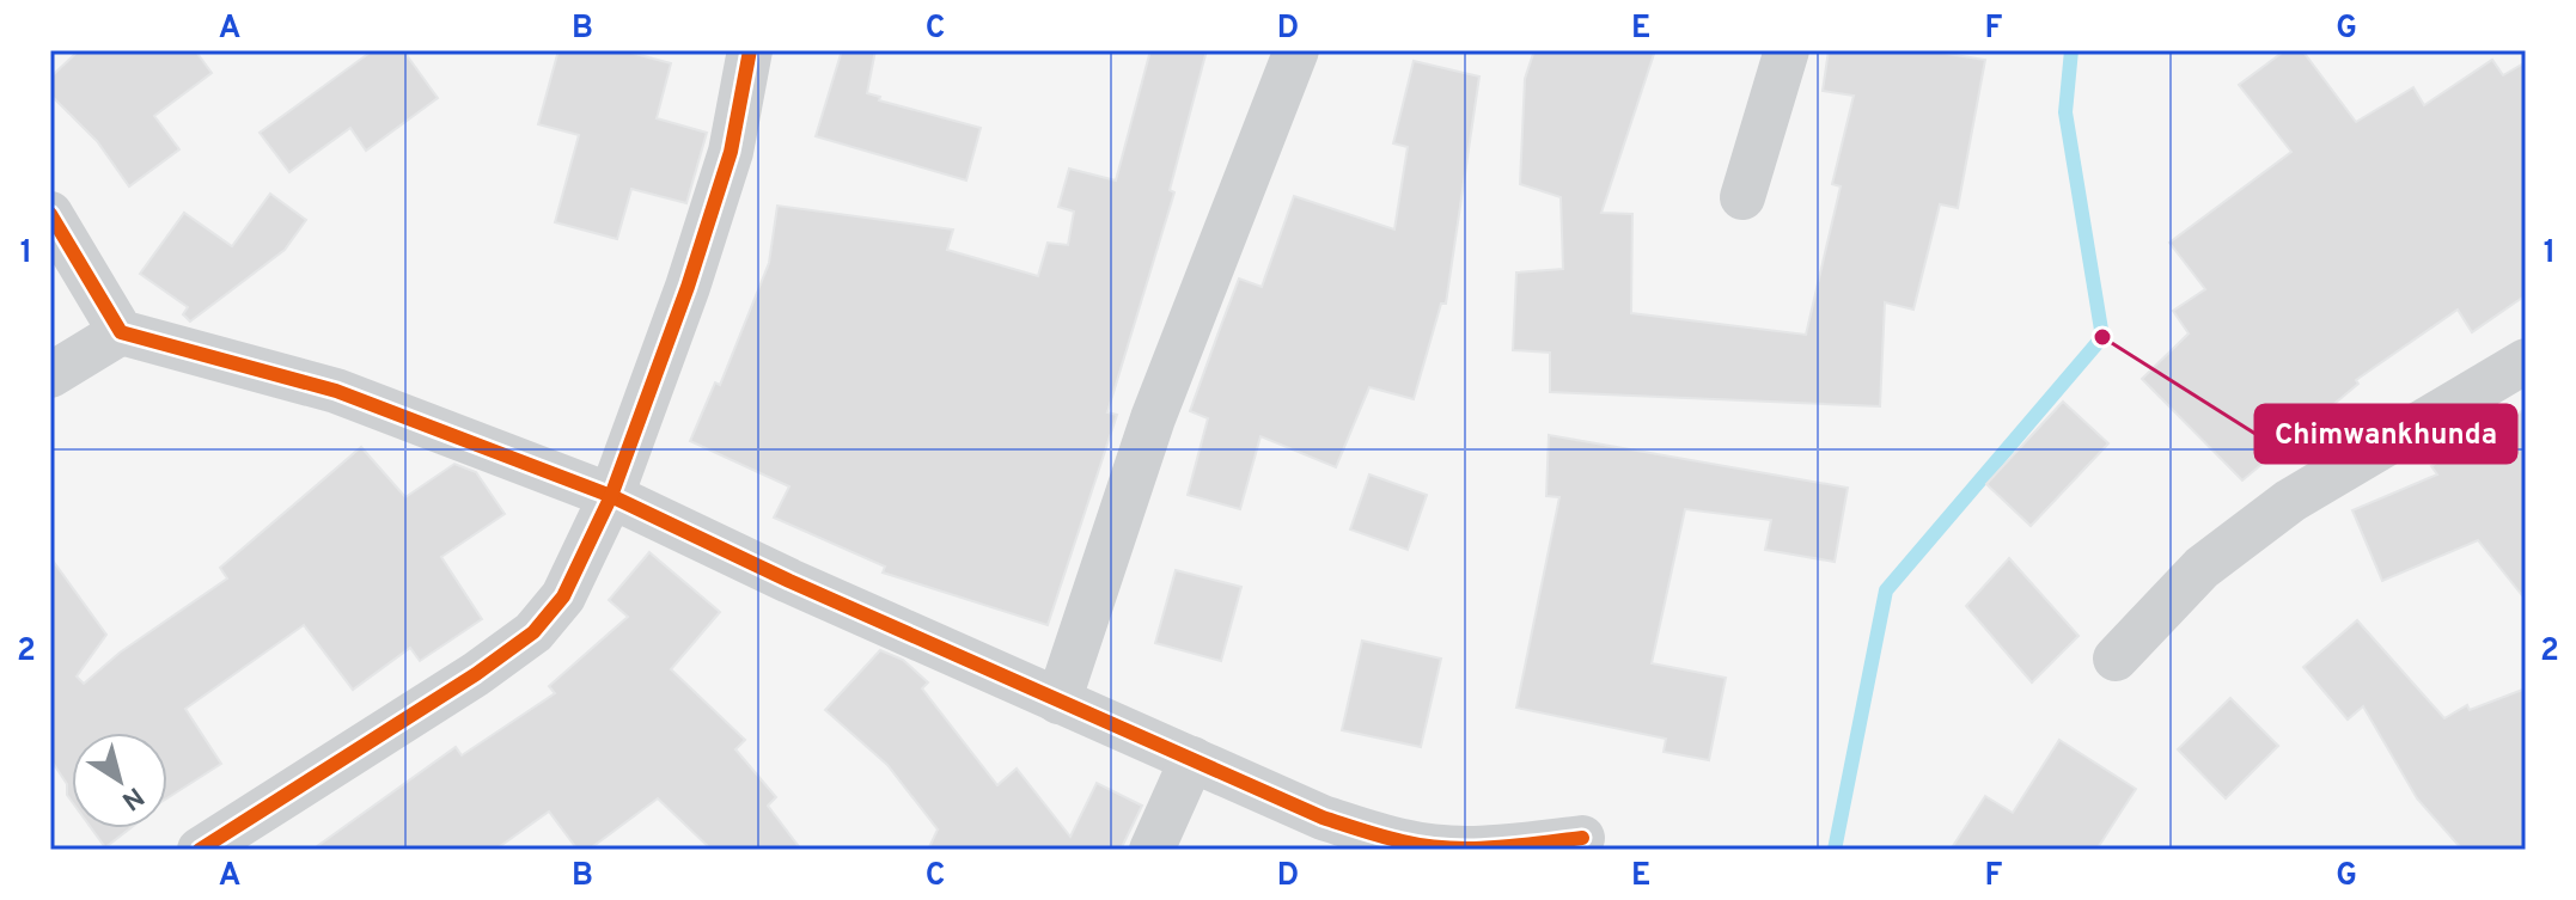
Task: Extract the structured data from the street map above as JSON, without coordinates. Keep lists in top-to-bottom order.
{
  "places": ["Chimwankhunda"],
  "north": "bottom right",
  "grid": {
    "columns": [
      "A",
      "B",
      "C",
      "D",
      "E",
      "F",
      "G"
    ],
    "rows": ["1", "2"]
  }
}
